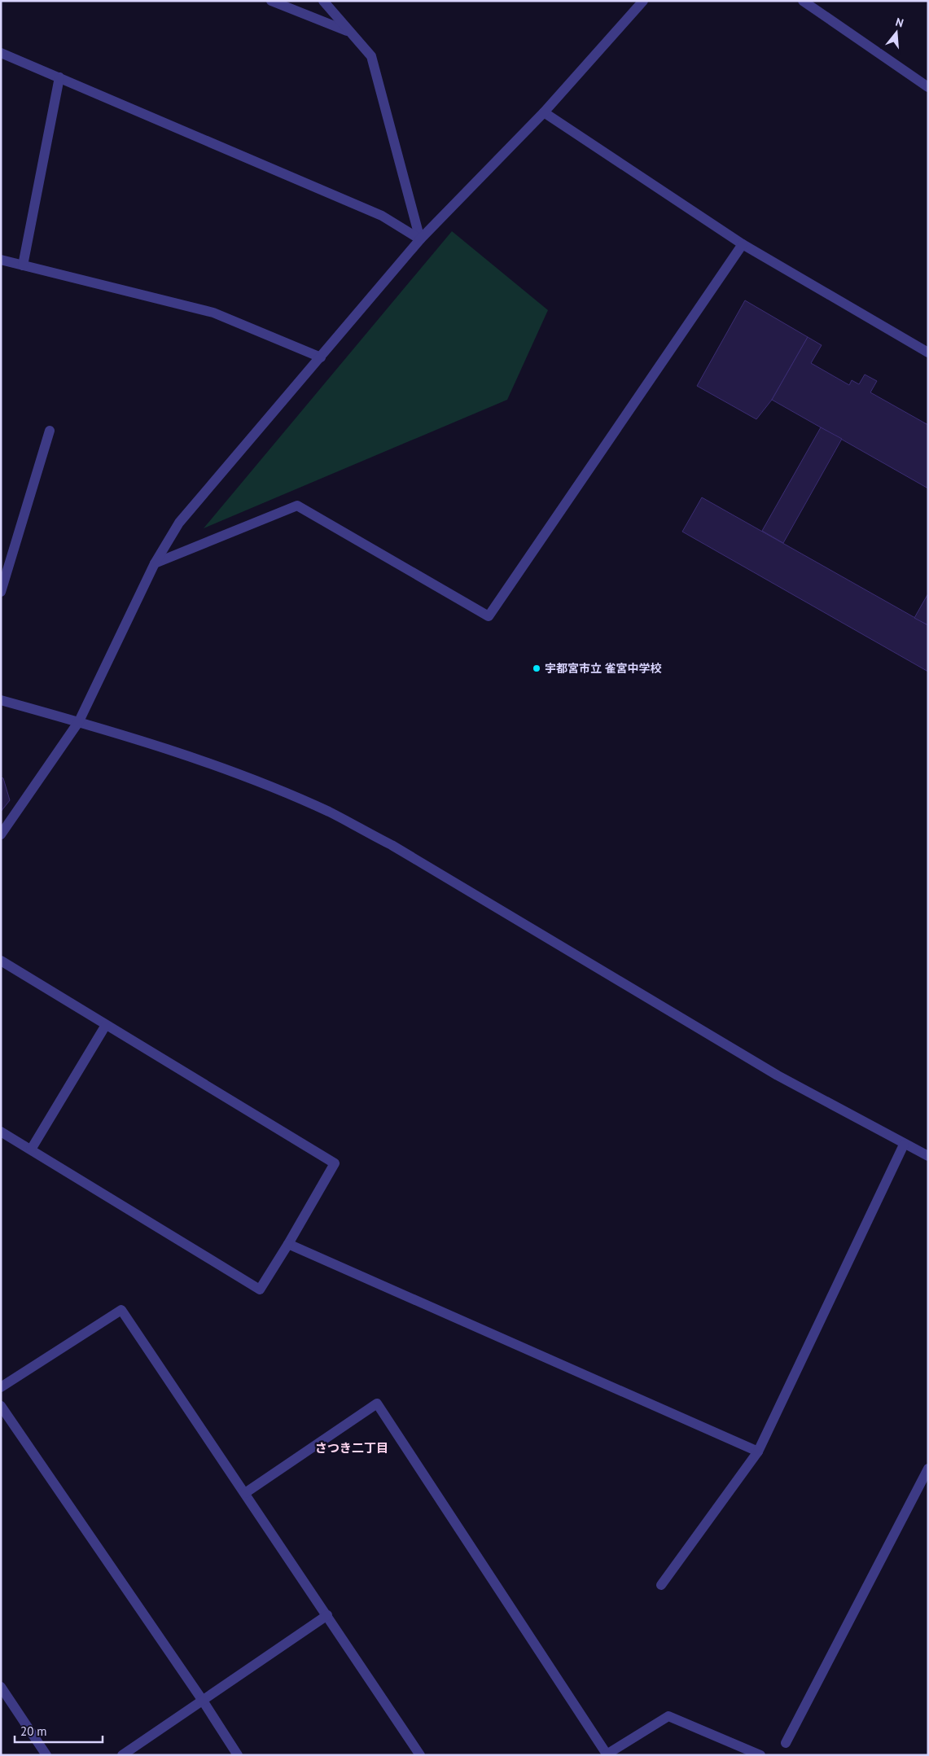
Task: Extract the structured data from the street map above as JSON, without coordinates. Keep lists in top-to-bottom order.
{
  "districts": ["さつき二丁目"],
  "places": ["宇都宮市立 雀宮中学校"],
  "scale_bar": "20 m",
  "north": "top"
}
